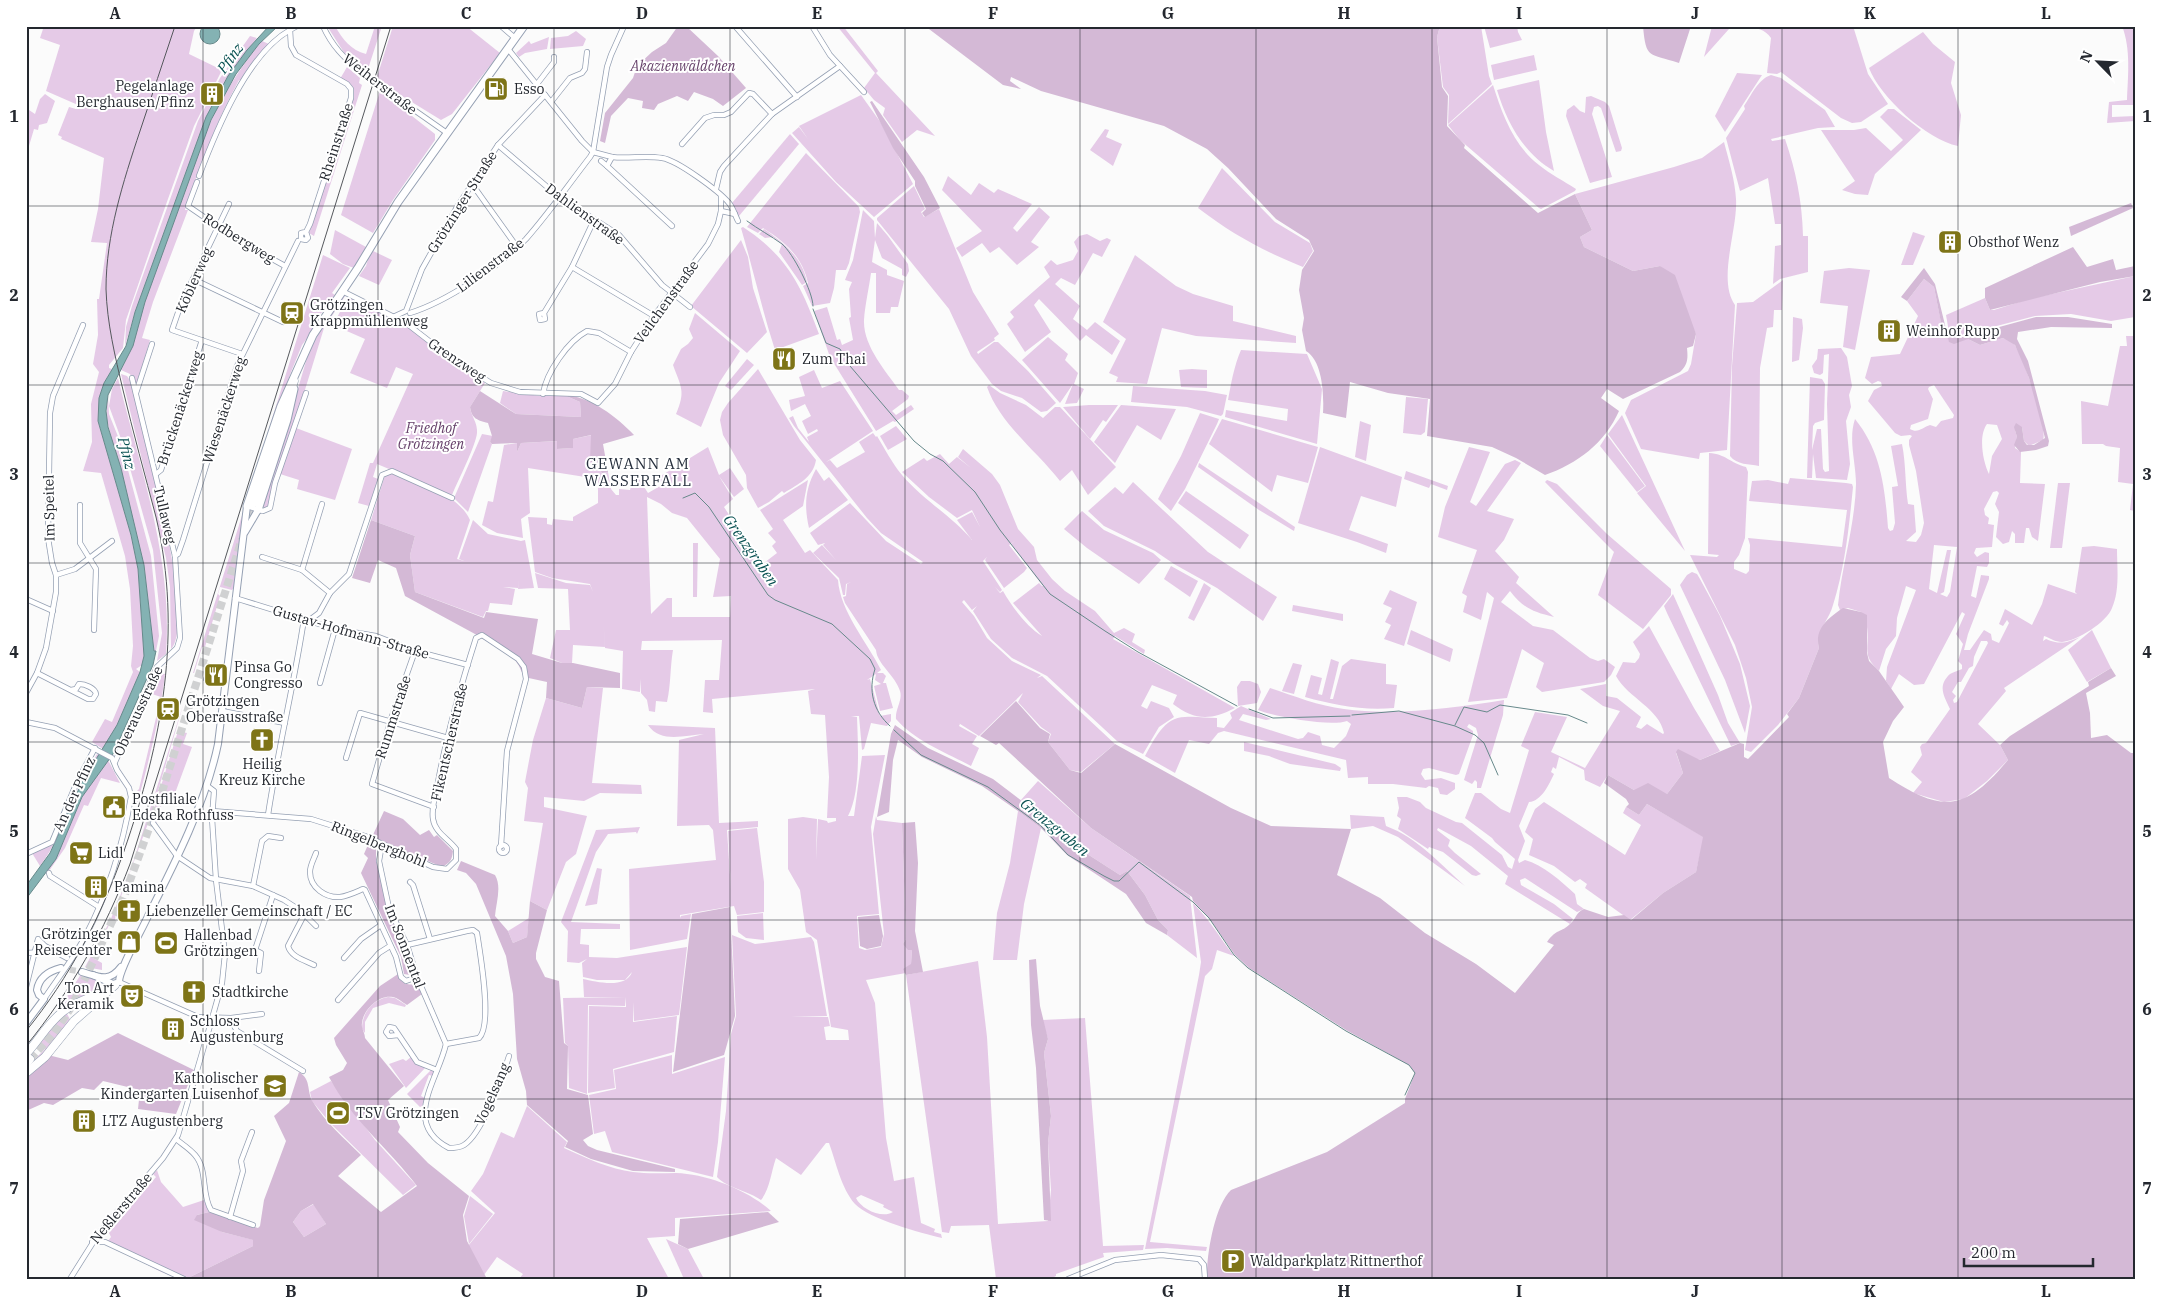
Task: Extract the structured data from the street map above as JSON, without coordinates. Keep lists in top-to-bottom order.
{
  "streets": {
    "street": [
      "Weiherstraße",
      "Rheinstraße",
      "Grötzinger Straße",
      "Dahlienstraße",
      "Rodbergweg",
      "Lilienstraße",
      "Köblerweg",
      "Veilchenstraße",
      "Grenzweg",
      "Brückenäckerweg",
      "Wiesenäckerweg",
      "Im Speitel",
      "Tullaweg",
      "Gustav-Hofmann-Straße",
      "Oberausstraße",
      "Rummstraße",
      "Fikentscherstraße",
      "An der Pfinz",
      "Ringelberghohl",
      "Im Sonnental",
      "Vogelsang",
      "Neßlerstraße"
    ]
  },
  "crossings": [
    ["Grötzinger Straße", "Dahlienstraße"],
    ["Grötzinger Straße", "Lilienstraße"],
    ["Dahlienstraße", "Lilienstraße"],
    ["Dahlienstraße", "Veilchenstraße"],
    ["Rodbergweg", "Köblerweg"],
    ["Rodbergweg", "Wiesenäckerweg"],
    ["Köblerweg", "Brückenäckerweg"],
    ["Veilchenstraße", "Grenzweg"],
    ["Brückenäckerweg", "Tullaweg"],
    ["Wiesenäckerweg", "Tullaweg"],
    ["Tullaweg", "Oberausstraße"],
    ["Gustav-Hofmann-Straße", "Rummstraße"],
    ["Gustav-Hofmann-Straße", "Fikentscherstraße"],
    ["Rummstraße", "Fikentscherstraße"],
    ["Fikentscherstraße", "Ringelberghohl"],
    ["Ringelberghohl", "Im Sonnental"],
    ["Ringelberghohl", "Neßlerstraße"],
    ["Im Sonnental", "Vogelsang"]
  ],
  "districts": ["GEWANN AM WASSERFALL"],
  "water": ["Pfinz", "Grenzgraben"],
  "parks": ["Akazienwäldchen", "Friedhof Grötzingen"],
  "places": {
    "fuel station": ["Esso"],
    "building": [
      "Pegelanlage Berghausen/Pfinz",
      "Obsthof Wenz",
      "Weinhof Rupp",
      "Pamina",
      "Schloss Augustenburg",
      "LTZ Augustenberg"
    ],
    "station": ["Grötzingen Krappmühlenweg", "Grötzingen Oberausstraße"],
    "restaurant": ["Zum Thai", "Pinsa Go Congresso"],
    "church": ["Heilig Kreuz Kirche", "Liebenzeller Gemeinschaft / EC", "Stadtkirche"],
    "public building": ["Postfiliale Edeka Rothfuss"],
    "supermarket": ["Lidl"],
    "shop": ["Grötzinger Reisecenter"],
    "sports": ["Hallenbad Grötzingen", "TSV Grötzingen"],
    "theatre": ["Ton Art Keramik"],
    "school or university": ["Katholischer Kindergarten Luisenhof"],
    "parking": ["Waldparkplatz Rittnerthof"]
  },
  "scale_bar": "200 m",
  "north": "top left",
  "grid": {
    "columns": [
      "A",
      "B",
      "C",
      "D",
      "E",
      "F",
      "G",
      "H",
      "I",
      "J",
      "K",
      "L"
    ],
    "rows": [
      "1",
      "2",
      "3",
      "4",
      "5",
      "6",
      "7"
    ]
  }
}
